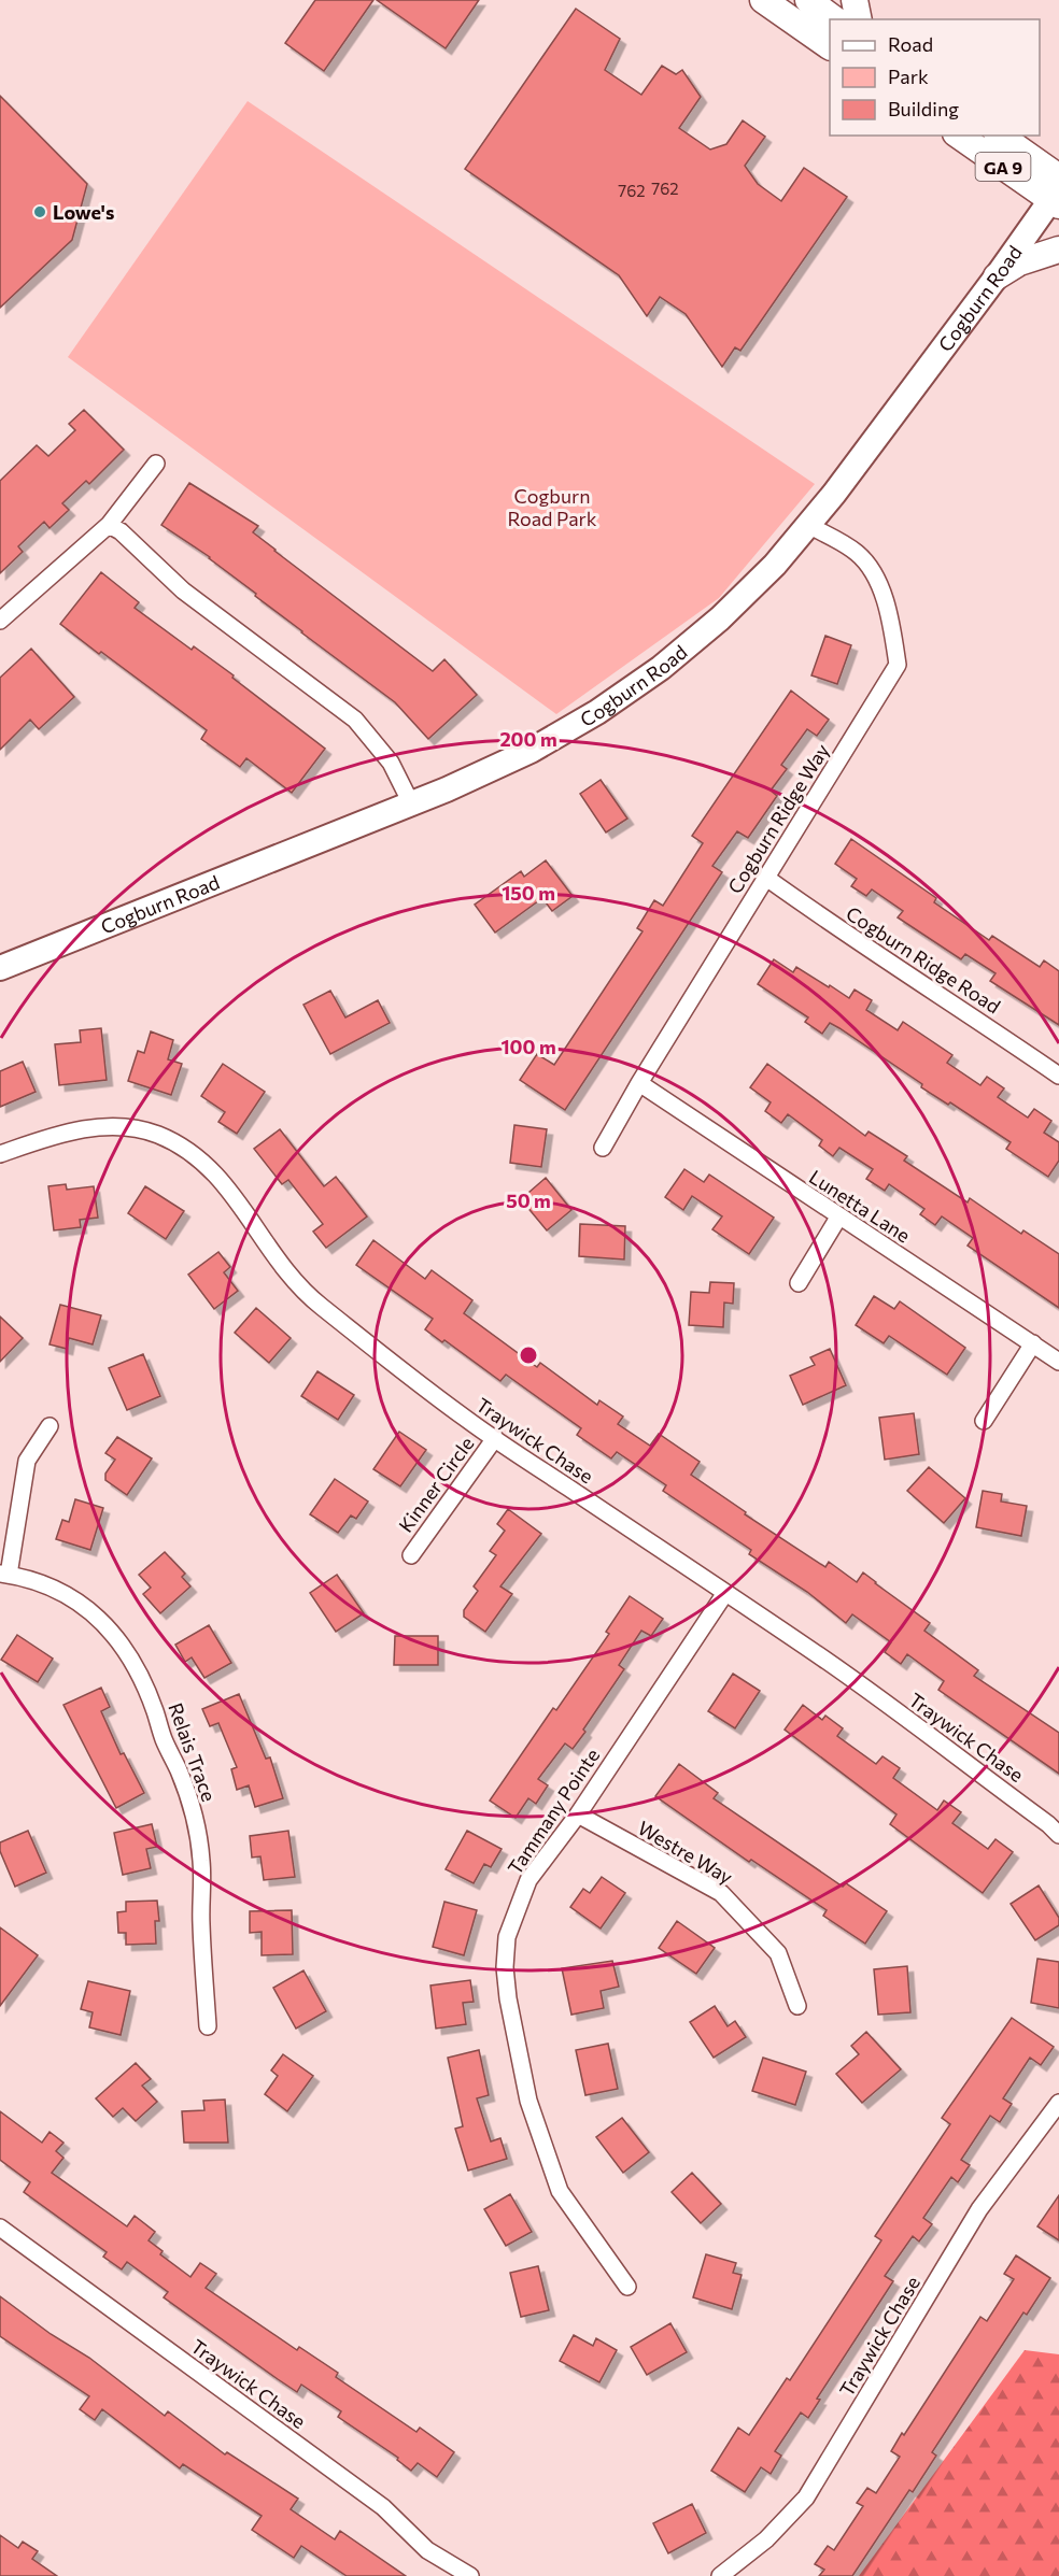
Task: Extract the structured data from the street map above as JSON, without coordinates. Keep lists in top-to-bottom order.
{
  "streets": {
    "main road": ["GA 9"],
    "street": [
      "Cogburn Road",
      "Cogburn Ridge Way",
      "Cogburn Ridge Road",
      "Lunetta Lane",
      "Traywick Chase",
      "Kinner Circle",
      "Relais Trace",
      "Tammany Pointe",
      "Westre Way"
    ]
  },
  "crossings": [
    ["GA 9", "Cogburn Road"],
    ["Cogburn Road", "Cogburn Ridge Way"],
    ["Cogburn Ridge Way", "Cogburn Ridge Road"],
    ["Cogburn Ridge Way", "Lunetta Lane"],
    ["Traywick Chase", "Kinner Circle"],
    ["Traywick Chase", "Tammany Pointe"],
    ["Tammany Pointe", "Westre Way"]
  ],
  "parks": ["Cogburn Road Park"],
  "places": ["Lowe's"],
  "house_numbers": ["762", "762"],
  "legend": ["Road", "Park", "Building"],
  "rings": [
    "200 m",
    "150 m",
    "100 m",
    "50 m"
  ]
}
